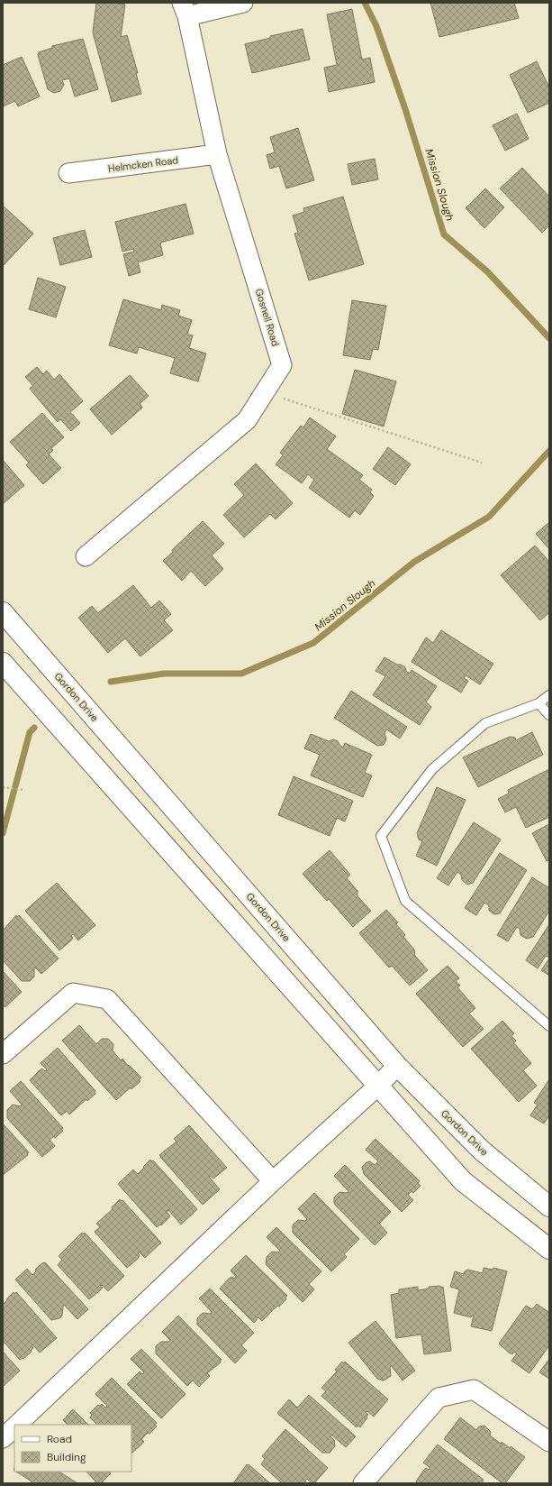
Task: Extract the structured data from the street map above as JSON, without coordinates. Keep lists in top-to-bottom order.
{
  "streets": {
    "main road": ["Gordon Drive"],
    "street": ["Helmcken Road", "Gosnell Road"]
  },
  "crossings": [
    ["Helmcken Road", "Gosnell Road"]
  ],
  "water": ["Mission Slough"],
  "legend": ["Road", "Building"]
}
